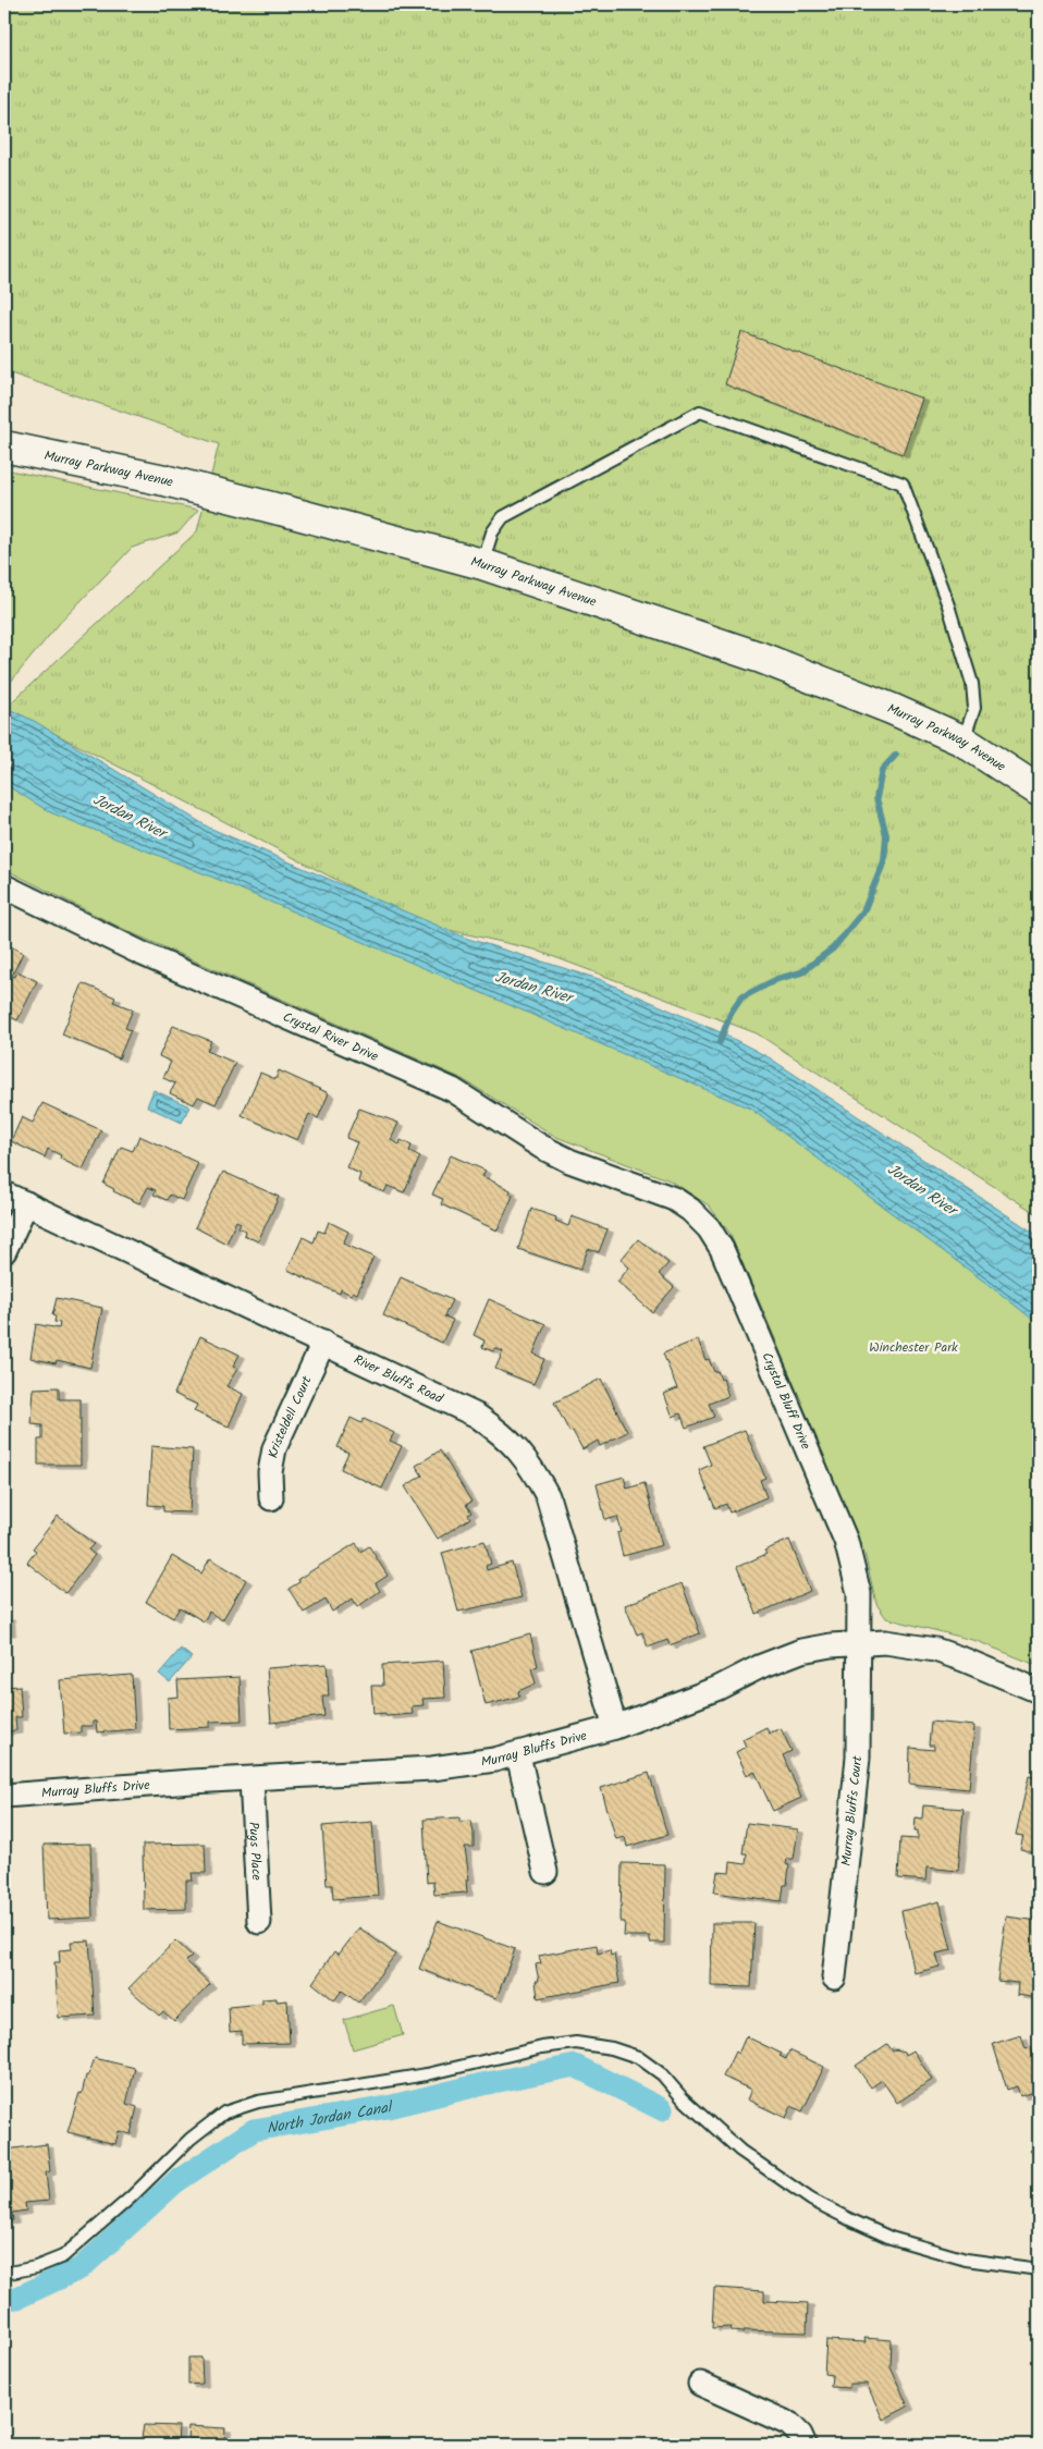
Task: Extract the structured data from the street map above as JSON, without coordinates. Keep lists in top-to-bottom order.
{
  "streets": {
    "street": [
      "Murray Parkway Avenue",
      "Crystal River Drive",
      "River Bluffs Road",
      "Crystal Bluff Drive",
      "Kristeldell Court",
      "Murray Bluffs Drive",
      "Murray Bluffs Court",
      "Pugs Place"
    ]
  },
  "crossings": [
    ["Crystal River Drive", "Crystal Bluff Drive"],
    ["River Bluffs Road", "Kristeldell Court"],
    ["River Bluffs Road", "Murray Bluffs Drive"],
    ["Crystal Bluff Drive", "Murray Bluffs Drive"],
    ["Crystal Bluff Drive", "Murray Bluffs Court"],
    ["Murray Bluffs Drive", "Murray Bluffs Court"],
    ["Murray Bluffs Drive", "Pugs Place"]
  ],
  "water": ["Jordan River", "North Jordan Canal"],
  "parks": ["Winchester Park"]
}
